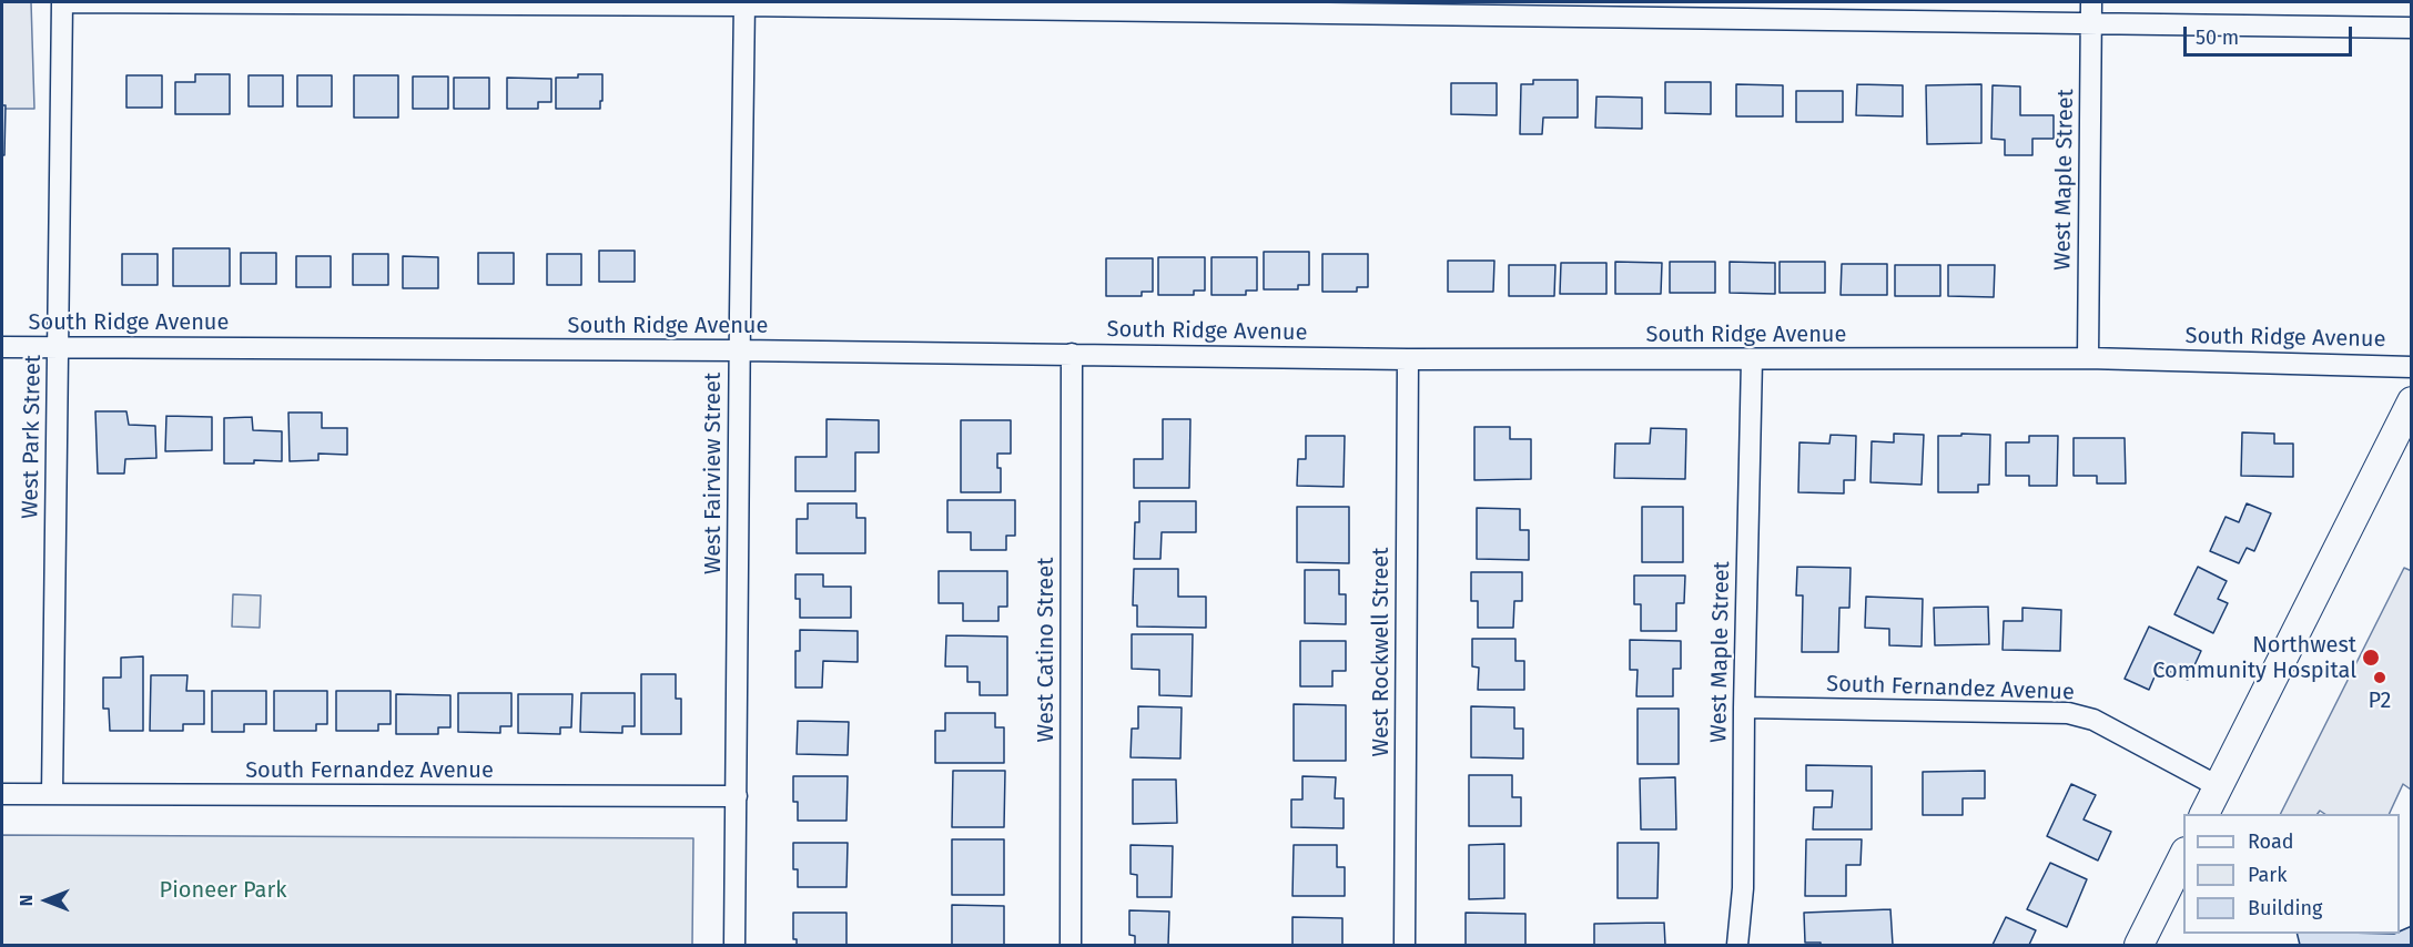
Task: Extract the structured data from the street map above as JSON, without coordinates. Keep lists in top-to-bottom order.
{
  "streets": {
    "street": [
      "West Maple Street",
      "South Ridge Avenue",
      "West Park Street",
      "West Fairview Street",
      "West Catino Street",
      "West Rockwell Street",
      "South Fernandez Avenue"
    ]
  },
  "crossings": [
    ["West Maple Street", "South Ridge Avenue"],
    ["West Maple Street", "South Fernandez Avenue"],
    ["South Ridge Avenue", "West Park Street"],
    ["South Ridge Avenue", "West Fairview Street"],
    ["South Ridge Avenue", "West Catino Street"],
    ["South Ridge Avenue", "West Rockwell Street"],
    ["West Park Street", "South Fernandez Avenue"],
    ["West Fairview Street", "South Fernandez Avenue"]
  ],
  "parks": ["Pioneer Park"],
  "places": ["Northwest Community Hospital", "P2"],
  "legend": ["Road", "Park", "Building"],
  "scale_bar": "50 m",
  "north": "left"
}
